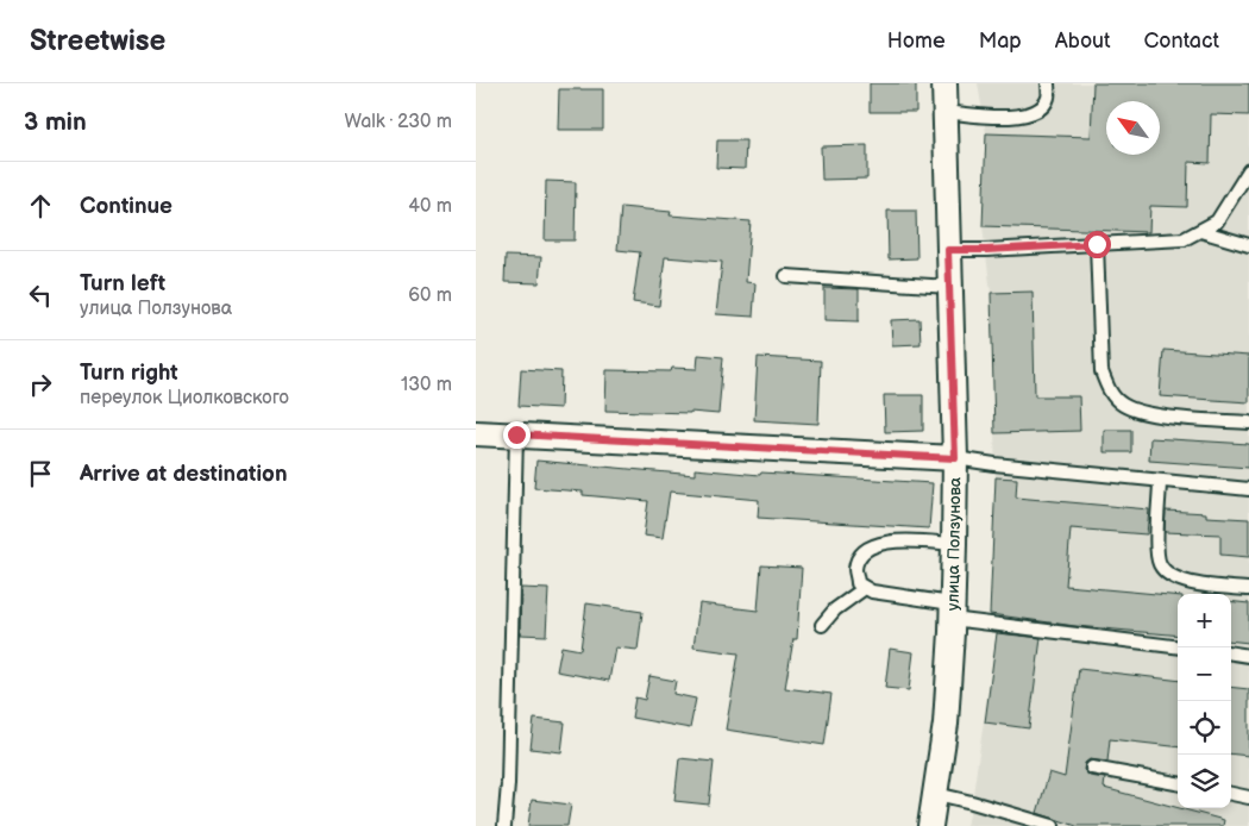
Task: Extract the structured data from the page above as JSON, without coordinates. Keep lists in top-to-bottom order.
{
  "streets": {
    "street": ["улица Ползунова"]
  },
  "north": "top left",
  "page": {
    "header": "Streetwise",
    "nav": [
      "Home",
      "Map",
      "About",
      "Contact"
    ],
    "heading": ["3 min", "Walk · 230 m"],
    "list": [
      ["Continue", "40 m"],
      ["Turn left", "улица Ползунова", "60 m"],
      ["Turn right", "переулок Циолковского", "130 m"],
      "Arrive at destination"
    ],
    "map_buttons": ["+", "−"]
  }
}
